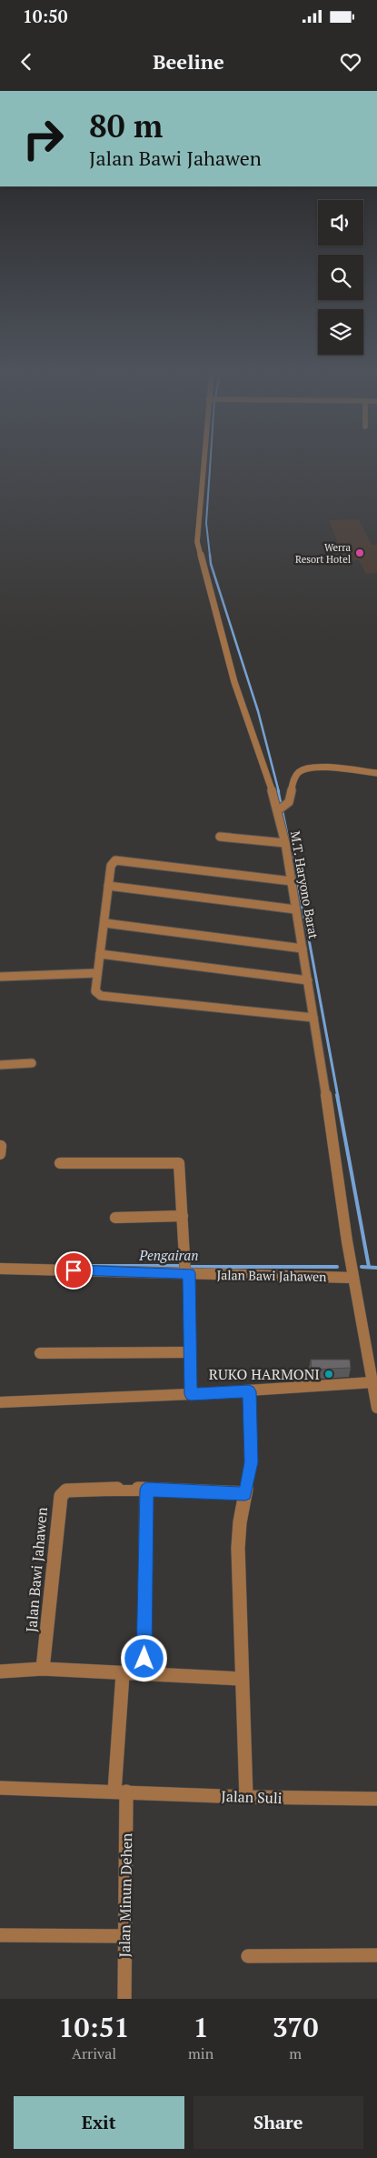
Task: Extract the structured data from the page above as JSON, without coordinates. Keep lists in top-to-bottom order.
{
  "streets": {
    "street": [
      "M.T. Haryono Barat",
      "Jalan Bawi Jahawen",
      "Jalan Suli",
      "Jalan Minun Dehen"
    ]
  },
  "crossings": [
    ["M.T. Haryono Barat", "Jalan Bawi Jahawen"],
    ["Jalan Suli", "Jalan Minun Dehen"]
  ],
  "water": ["Pengairan"],
  "places": ["Werra Resort Hotel", "RUKO HARMONI"],
  "page": {
    "status": "10:50",
    "header": "Beeline",
    "turn": ["80 m", "Jalan Bawi Jahawen"],
    "eta": [
      "10:51",
      "Arrival",
      "1",
      "min",
      "370",
      "m"
    ],
    "buttons": ["Exit", "Share"]
  }
}
